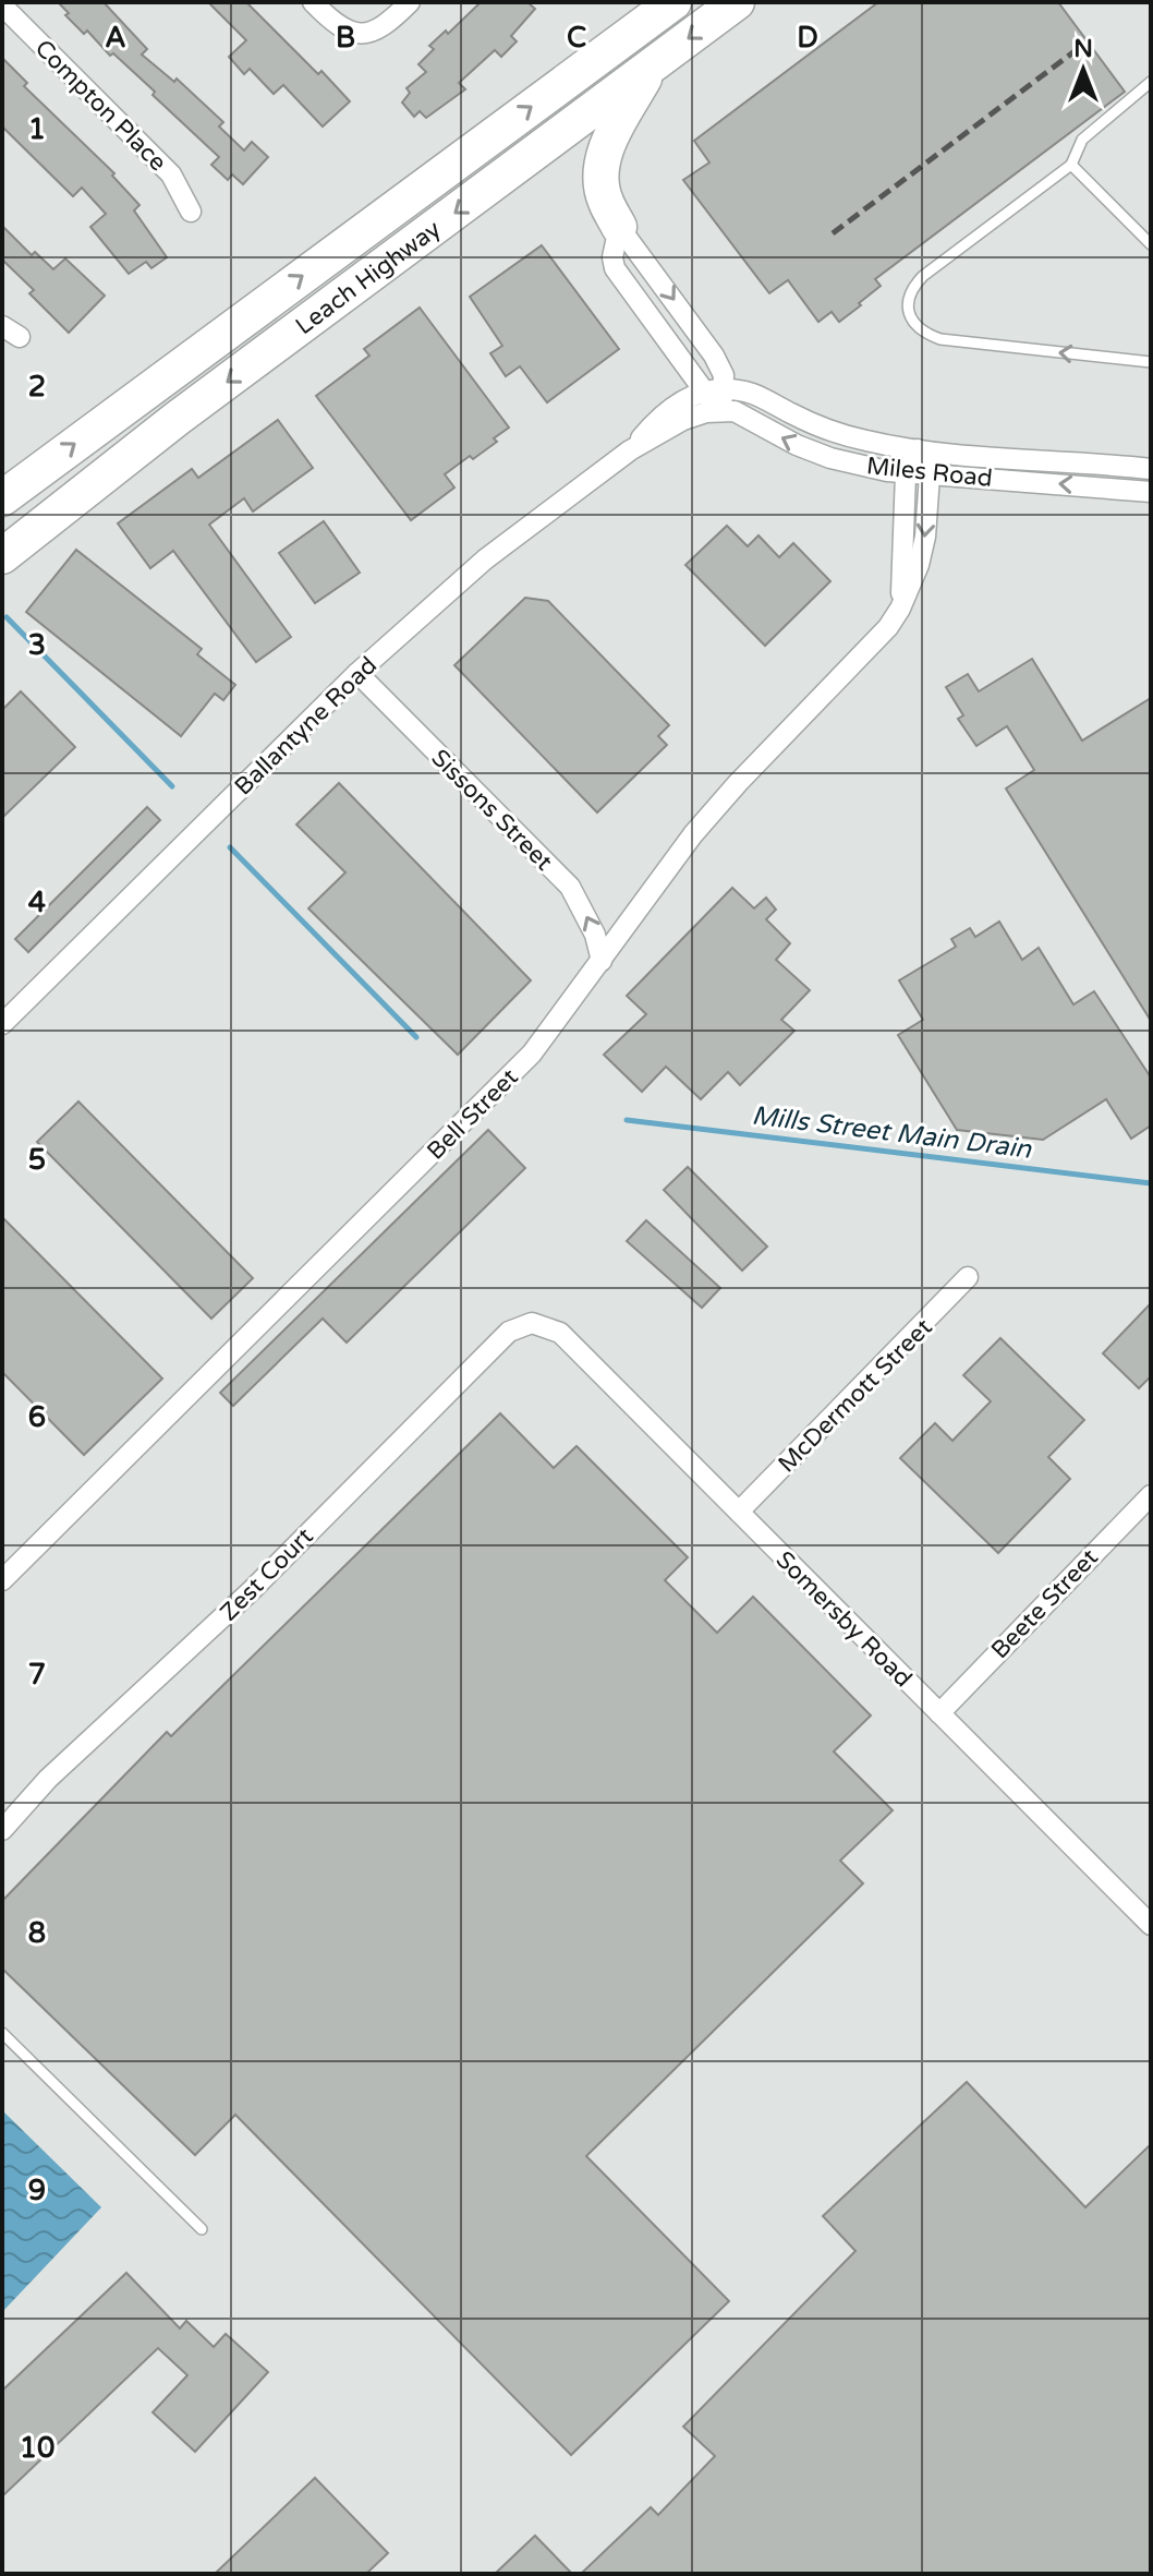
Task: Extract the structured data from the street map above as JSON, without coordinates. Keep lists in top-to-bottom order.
{
  "streets": {
    "highway": ["Leach Highway"],
    "street": [
      "Compton Place",
      "Miles Road",
      "Ballantyne Road",
      "Sissons Street",
      "Bell Street",
      "McDermott Street",
      "Zest Court",
      "Beete Street",
      "Somersby Road"
    ]
  },
  "crossings": [
    ["Miles Road", "Ballantyne Road"],
    ["Miles Road", "Bell Street"],
    ["Ballantyne Road", "Sissons Street"],
    ["Sissons Street", "Bell Street"],
    ["McDermott Street", "Somersby Road"],
    ["Zest Court", "Somersby Road"],
    ["Beete Street", "Somersby Road"]
  ],
  "one_way": ["Sissons Street"],
  "water": ["Mills Street Main Drain"],
  "north": "top",
  "grid": {
    "columns": [
      "A",
      "B",
      "C",
      "D"
    ],
    "rows": [
      "1",
      "2",
      "3",
      "4",
      "5",
      "6",
      "7",
      "8",
      "9",
      "10"
    ]
  }
}
